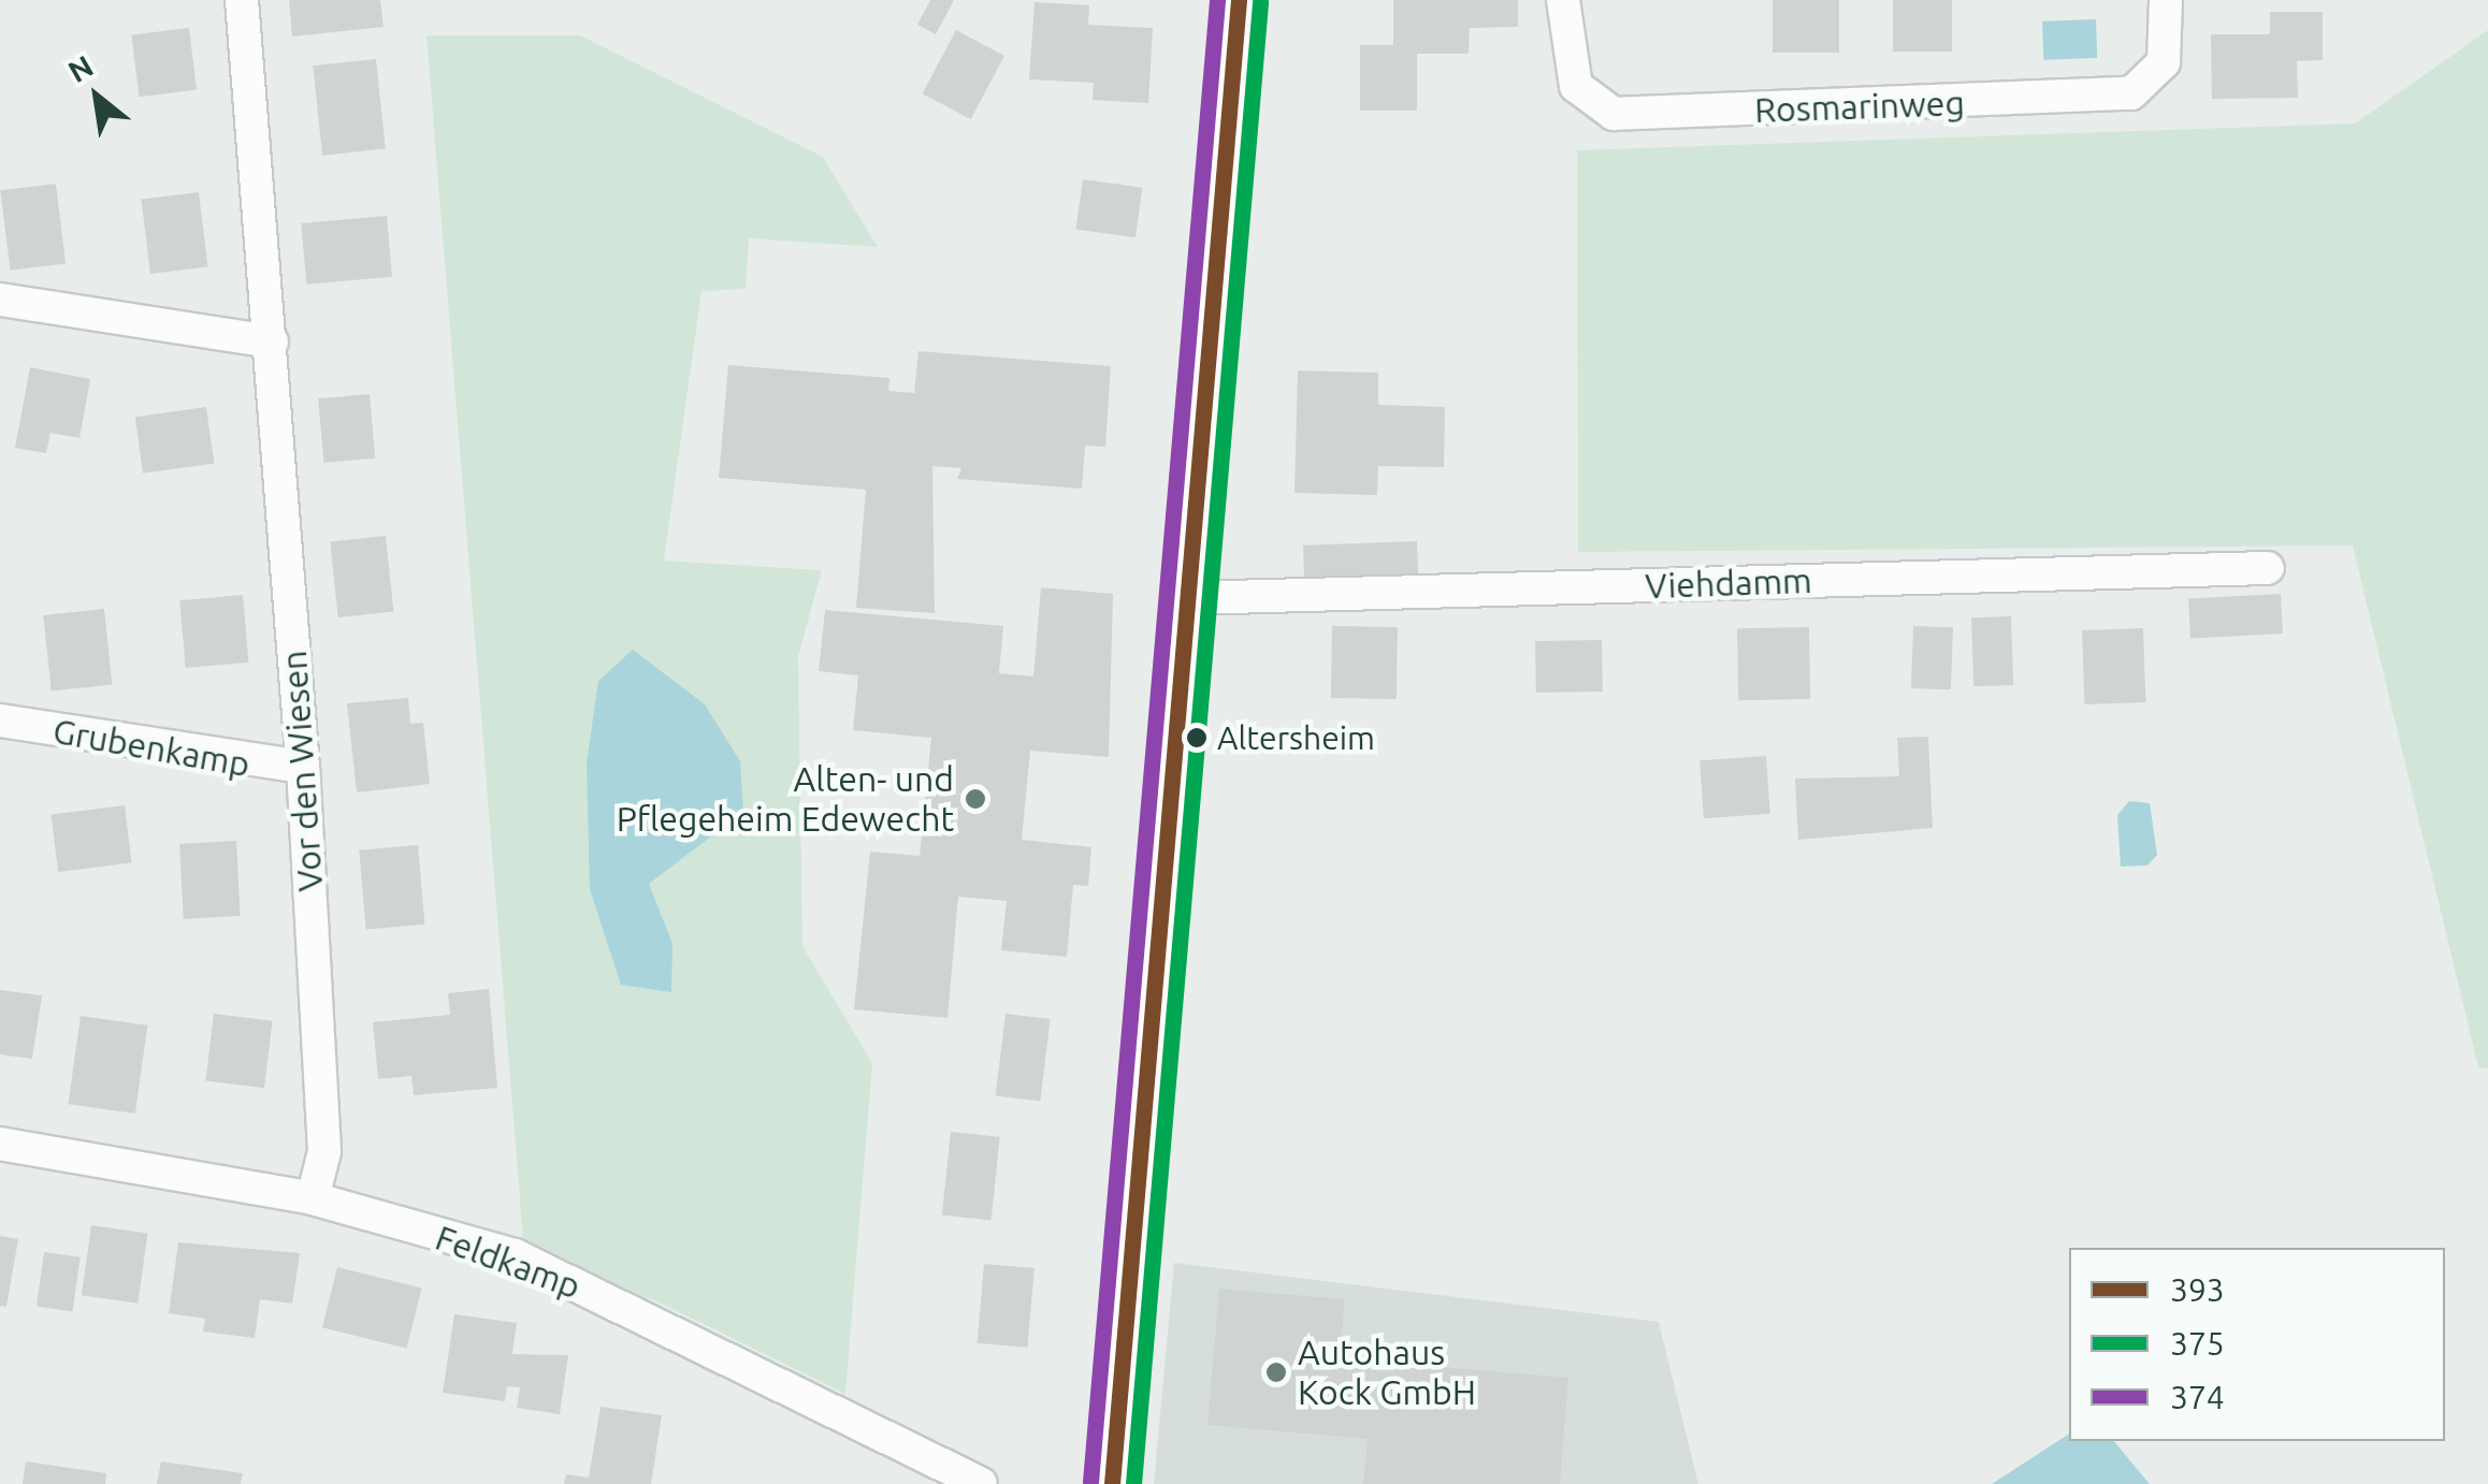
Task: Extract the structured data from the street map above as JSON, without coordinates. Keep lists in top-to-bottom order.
{
  "streets": {
    "street": [
      "Rosmarinweg",
      "Viehdamm",
      "Grubenkamp",
      "Vor den Wiesen",
      "Feldkamp"
    ]
  },
  "crossings": [
    ["Grubenkamp", "Vor den Wiesen"],
    ["Vor den Wiesen", "Feldkamp"]
  ],
  "places": ["Altersheim", "Alten- und Pflegeheim Edewecht", "Autohaus Kock GmbH"],
  "lines": ["transit line 393", "transit line 374", "transit line 375"],
  "legend": ["393", "375", "374"],
  "north": "top left"
}
